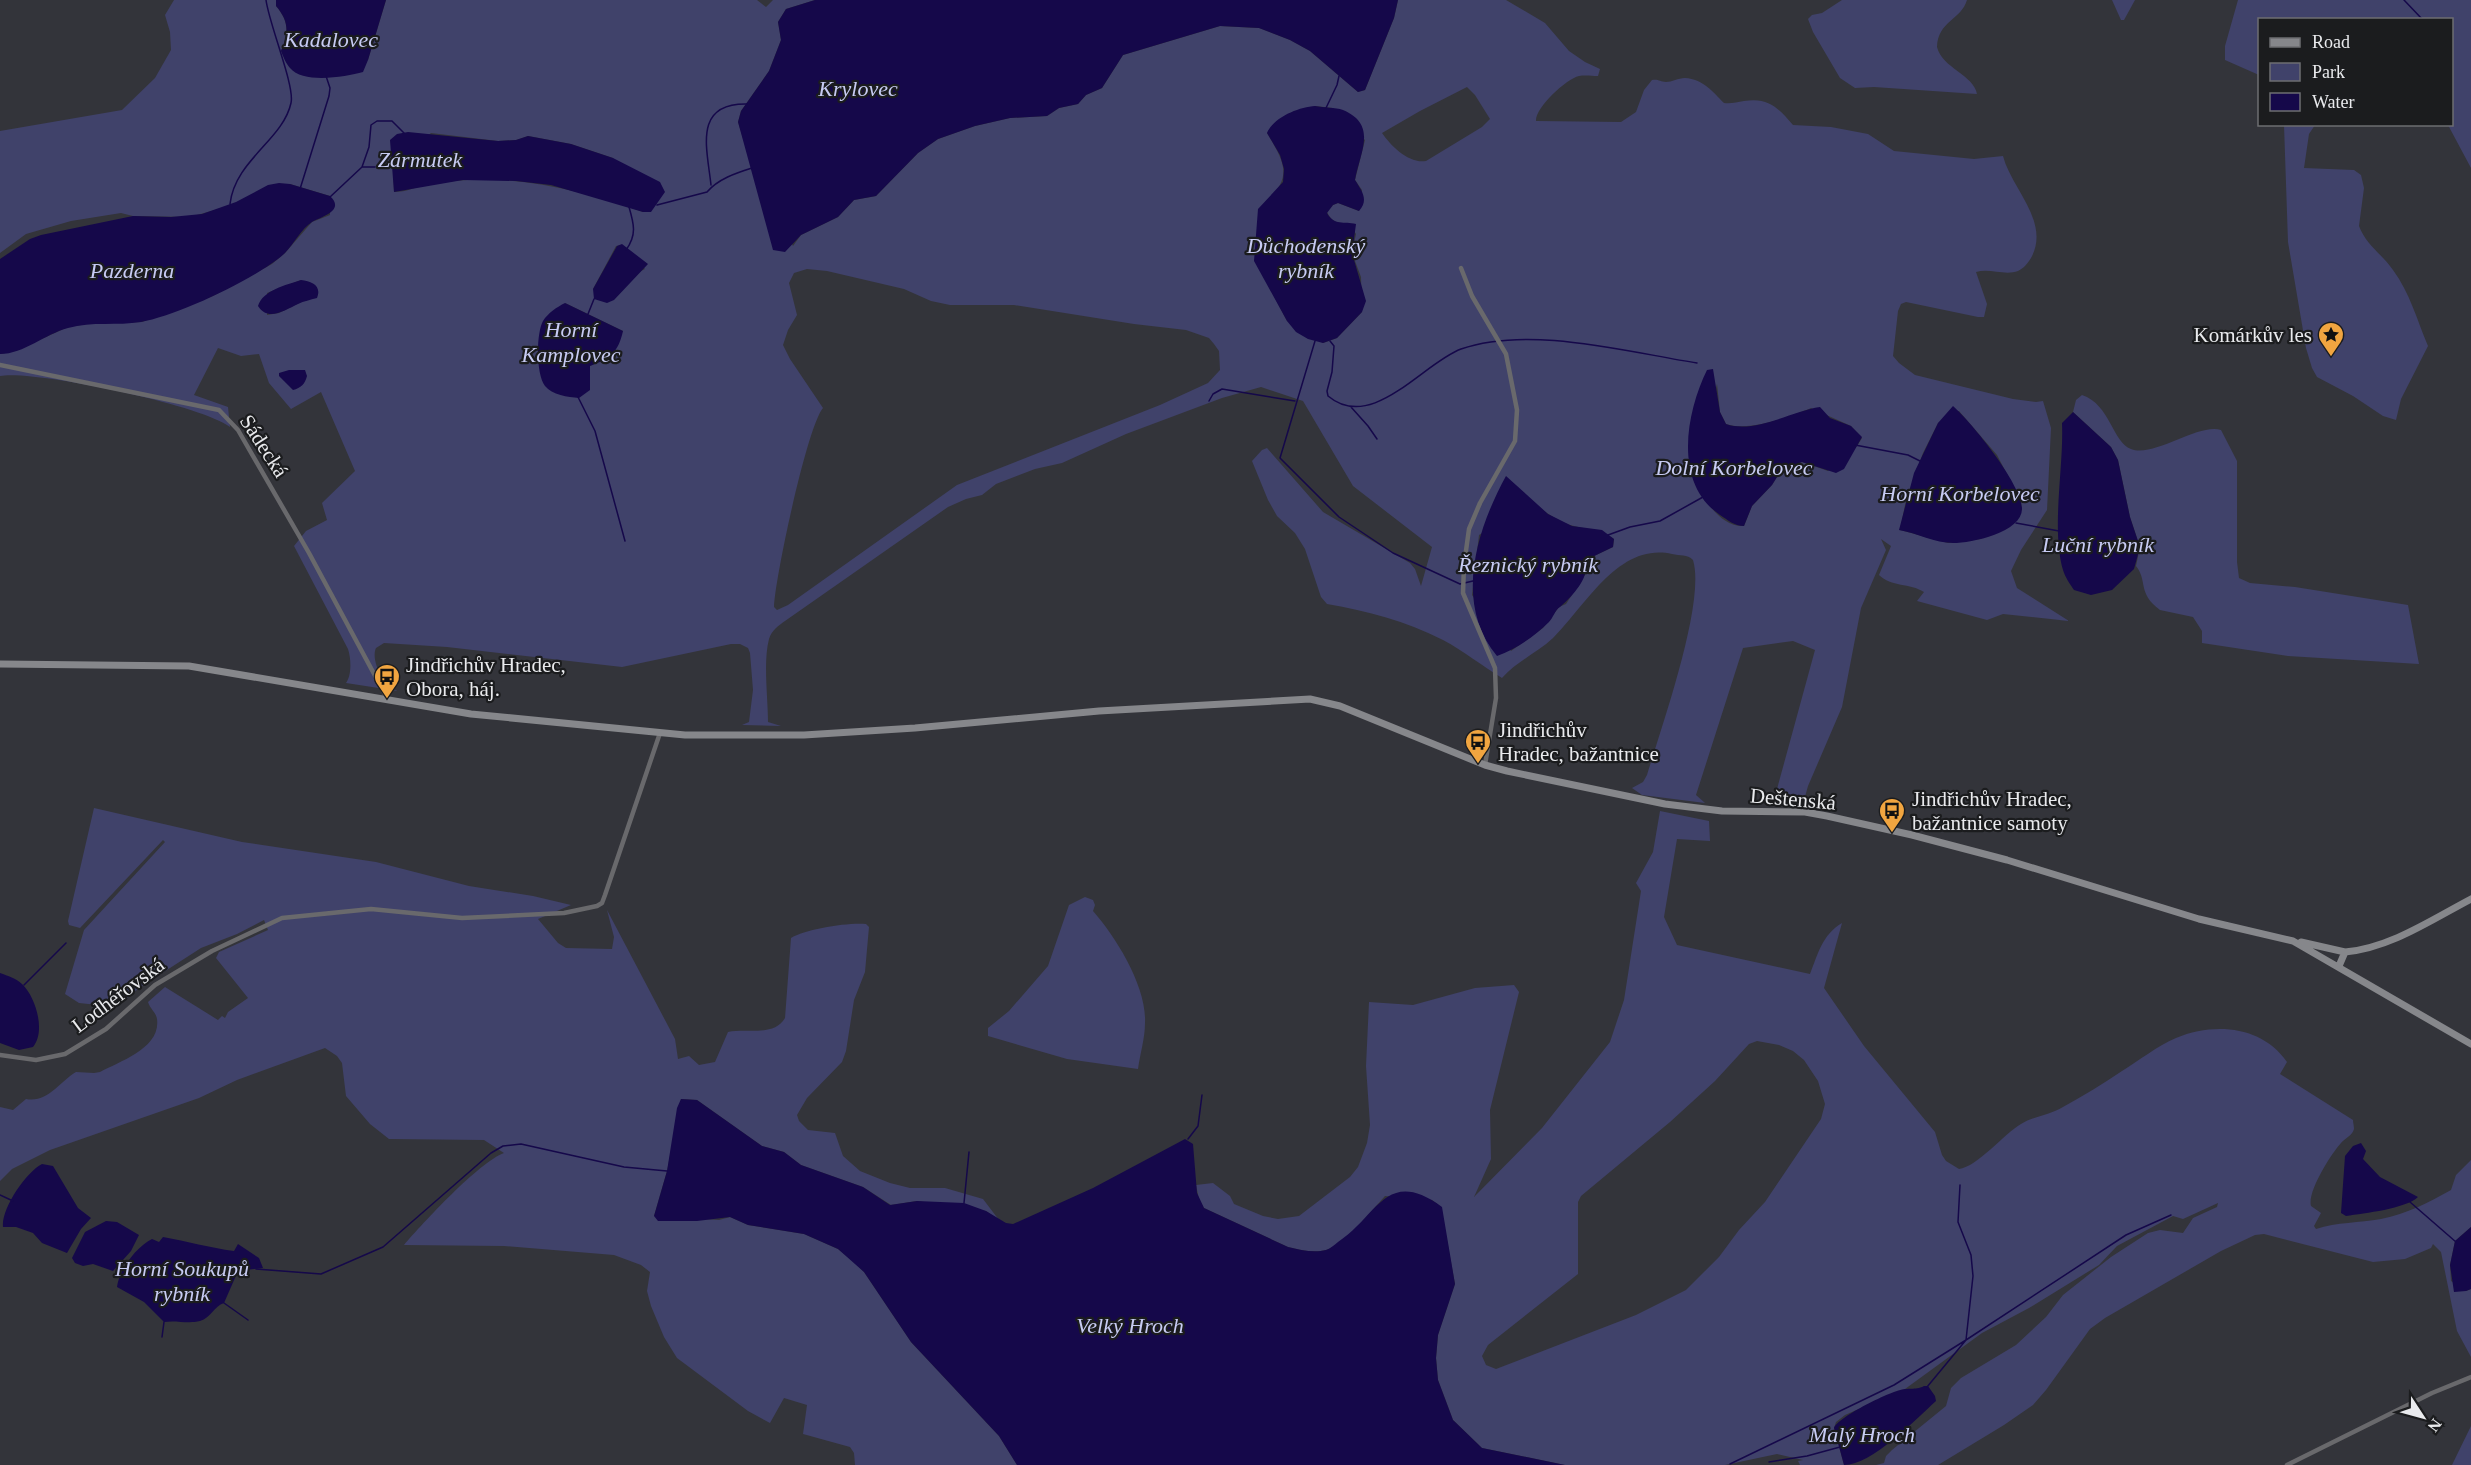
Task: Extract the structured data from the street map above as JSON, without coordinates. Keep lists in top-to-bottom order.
{
  "streets": {
    "main road": ["Deštenská"],
    "street": ["Sádecká", "Lodhéřovská"]
  },
  "crossings": [
    ["Sádecká", "Deštenská"],
    ["Deštenská", "Lodhéřovská"]
  ],
  "water": [
    "Kadalovec",
    "Krylovec",
    "Zármutek",
    "Důchodenský rybník",
    "Pazderna",
    "Horní Kamplovec",
    "Dolní Korbelovec",
    "Horní Korbelovec",
    "Luční rybník",
    "Řeznický rybník",
    "Horní Soukupů rybník",
    "Velký Hroch",
    "Malý Hroch"
  ],
  "places": {
    "place": ["Komárkův les"],
    "bus stop": ["Jindřichův Hradec, Obora, háj.", "Jindřichův Hradec, bažantnice", "Jindřichův Hradec, bažantnice samoty"]
  },
  "legend": ["Road", "Park", "Water"],
  "north": "bottom right"
}
